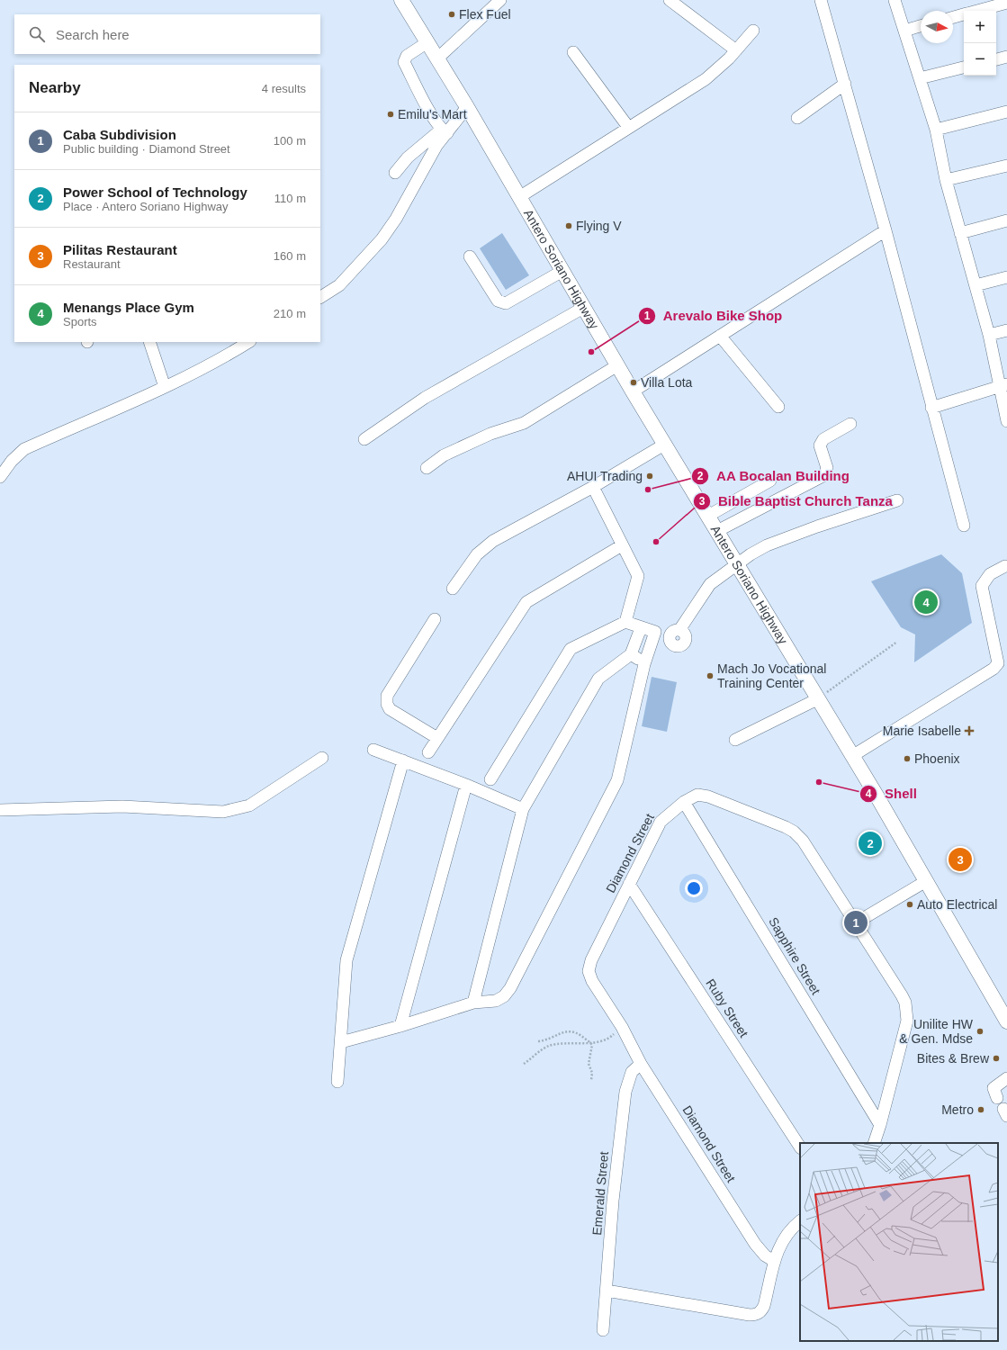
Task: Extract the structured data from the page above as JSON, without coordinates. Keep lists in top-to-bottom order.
{
  "streets": {
    "main road": ["Antero Soriano Highway"],
    "street": [
      "Diamond Street",
      "Sapphire Street",
      "Ruby Street",
      "Emerald Street"
    ]
  },
  "crossings": [
    ["Diamond Street", "Sapphire Street"],
    ["Diamond Street", "Ruby Street"],
    ["Diamond Street", "Emerald Street"]
  ],
  "places": {
    "other": [
      "Flex Fuel",
      "Emilu's Mart",
      "Flying V",
      "Arevalo Bike Shop",
      "Villa Lota",
      "AHUI Trading",
      "AA Bocalan Building",
      "Bible Baptist Church Tanza",
      "Mach Jo Vocational Training Center",
      "Phoenix",
      "Shell",
      "Auto Electrical",
      "Unilite HW & Gen. Mdse",
      "Bites & Brew",
      "Metro"
    ],
    "health": ["Marie Isabelle"]
  },
  "north": "right",
  "page": {
    "map_buttons": ["+", "−"],
    "search": "Search here",
    "heading": ["Nearby", "4 results"],
    "list": [
      {
        "mark": "1",
        "name": "Caba Subdivision",
        "note": "Public building · Diamond Street",
        "value": "100 m"
      },
      {
        "mark": "2",
        "name": "Power School of Technology",
        "note": "Place · Antero Soriano Highway",
        "value": "110 m"
      },
      {
        "mark": "3",
        "name": "Pilitas Restaurant",
        "note": "Restaurant",
        "value": "160 m"
      },
      {
        "mark": "4",
        "name": "Menangs Place Gym",
        "note": "Sports",
        "value": "210 m"
      }
    ],
    "pins": [
      "4",
      "2",
      "3",
      "1"
    ]
  }
}
